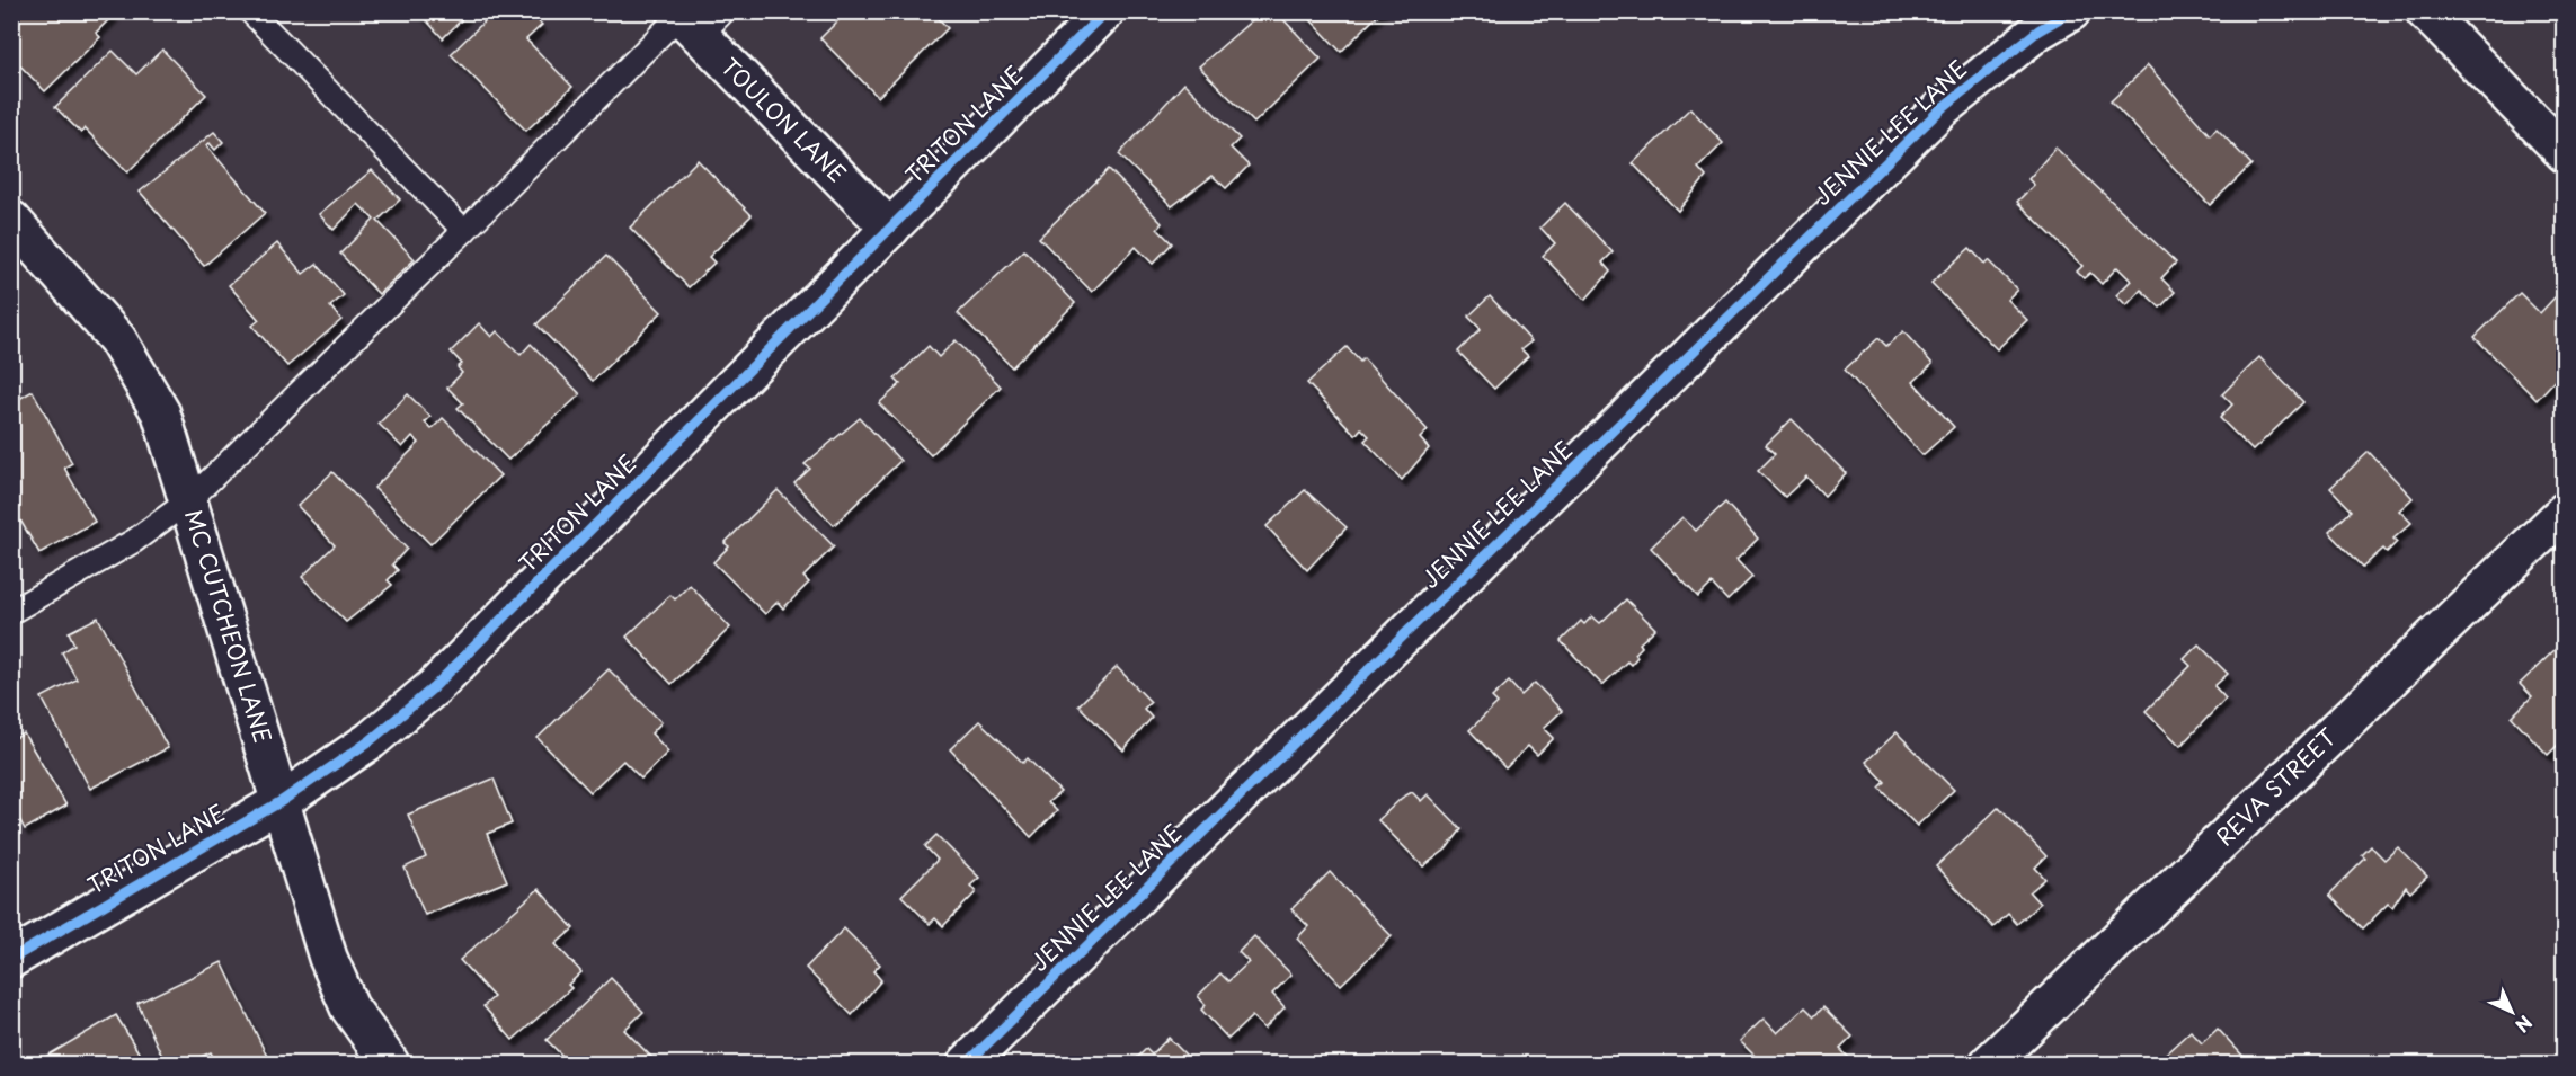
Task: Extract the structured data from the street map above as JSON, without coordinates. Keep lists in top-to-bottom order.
{
  "streets": {
    "street": [
      "TOULON LANE",
      "TRITON LANE",
      "JENNIE LEE LANE",
      "MC CUTCHEON LANE",
      "REVA STREET"
    ]
  },
  "crossings": [
    ["TOULON LANE", "TRITON LANE"],
    ["TRITON LANE", "MC CUTCHEON LANE"]
  ],
  "north": "bottom right"
}
